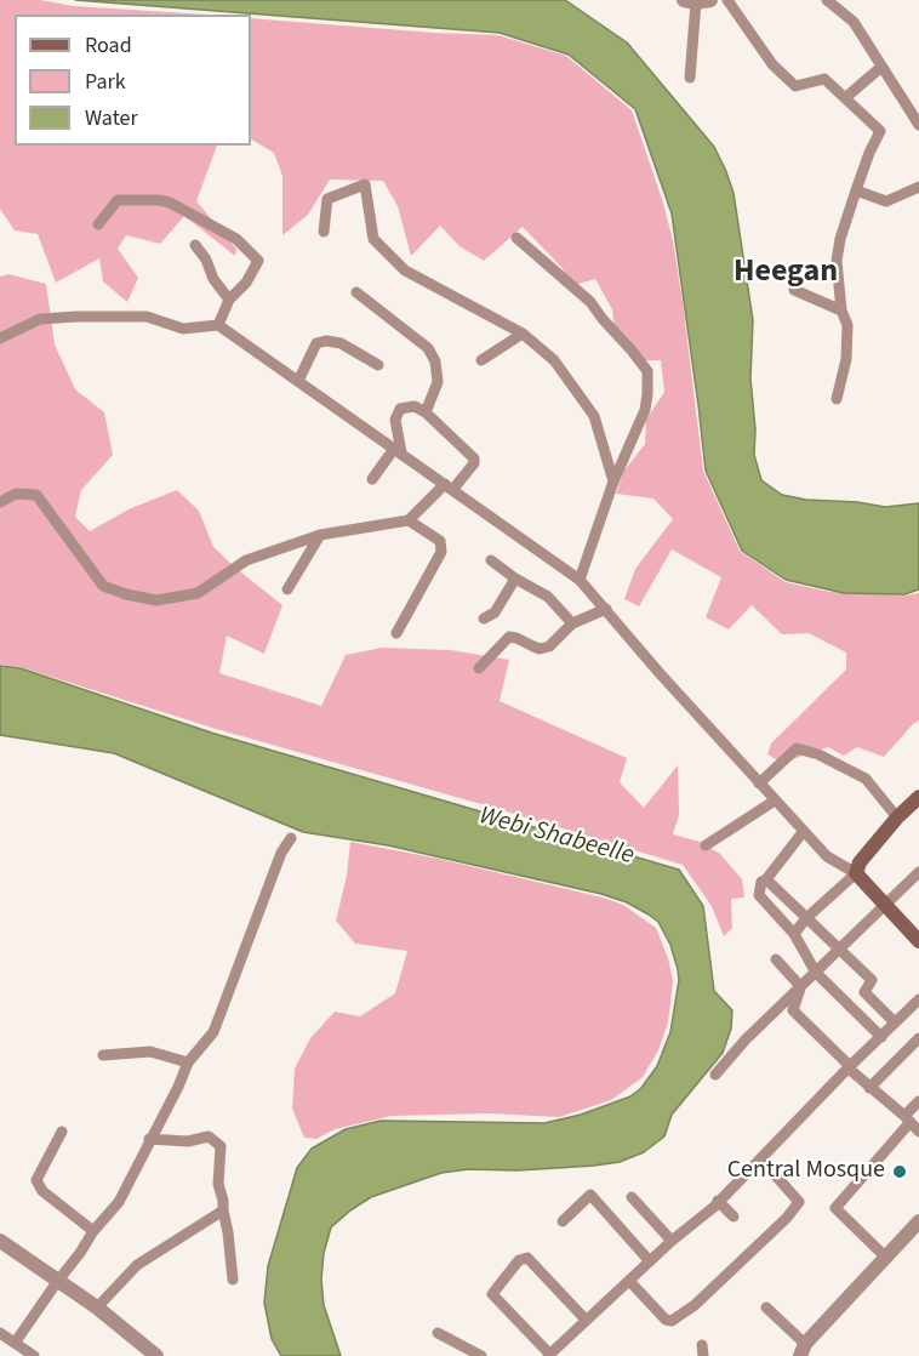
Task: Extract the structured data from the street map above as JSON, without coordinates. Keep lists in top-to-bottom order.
{
  "districts": ["Heegan"],
  "water": ["Webi Shabeelle"],
  "places": ["Central Mosque"],
  "legend": ["Road", "Park", "Water"]
}
